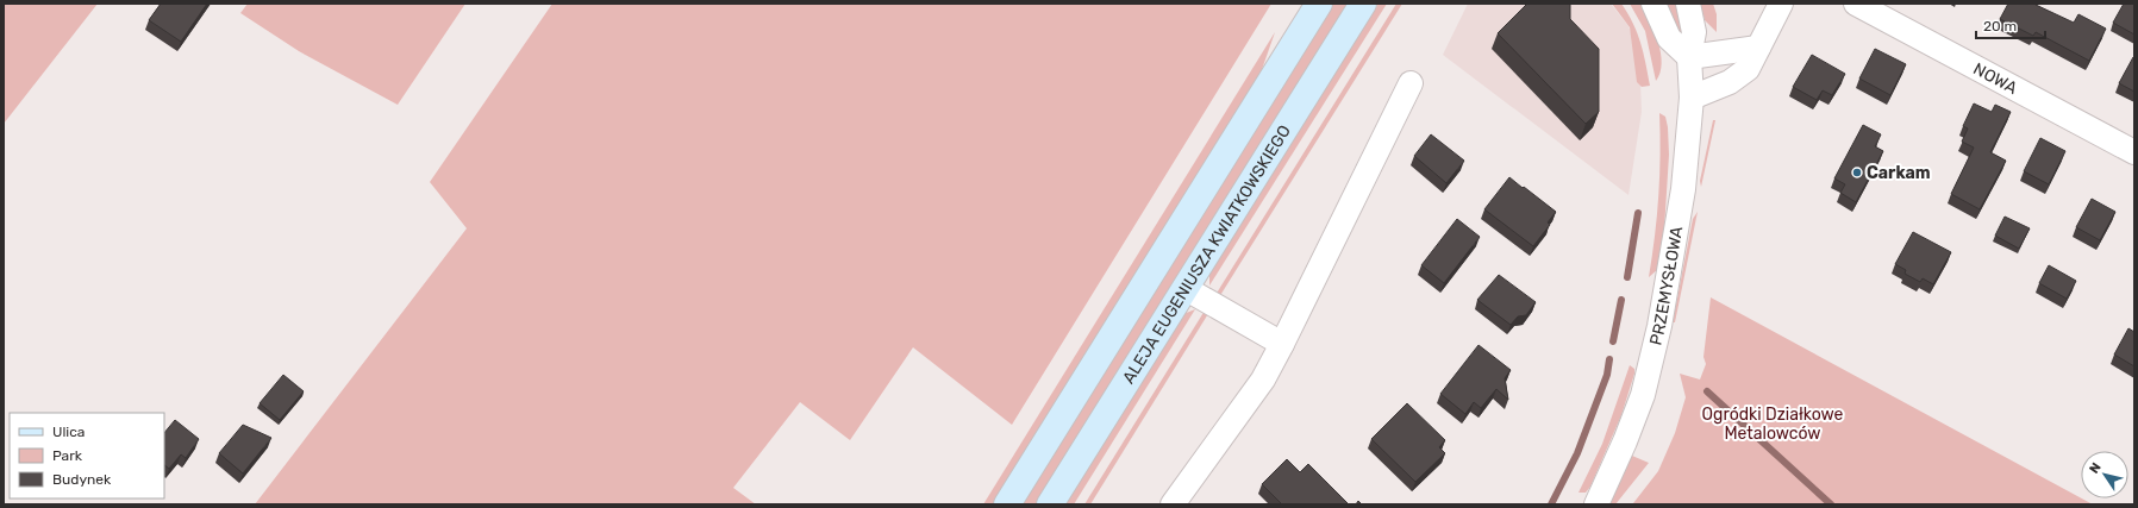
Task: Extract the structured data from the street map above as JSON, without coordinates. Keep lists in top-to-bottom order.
{
  "streets": {
    "street": ["NOWA", "ALEJA EUGENIUSZA KWIATKOWSKIEGO", "PRZEMYSŁOWA"]
  },
  "parks": ["Ogródki Działkowe Metalowców"],
  "places": ["Carkam"],
  "legend": ["Ulica", "Park", "Budynek"],
  "scale_bar": "20 m",
  "north": "top left"
}
